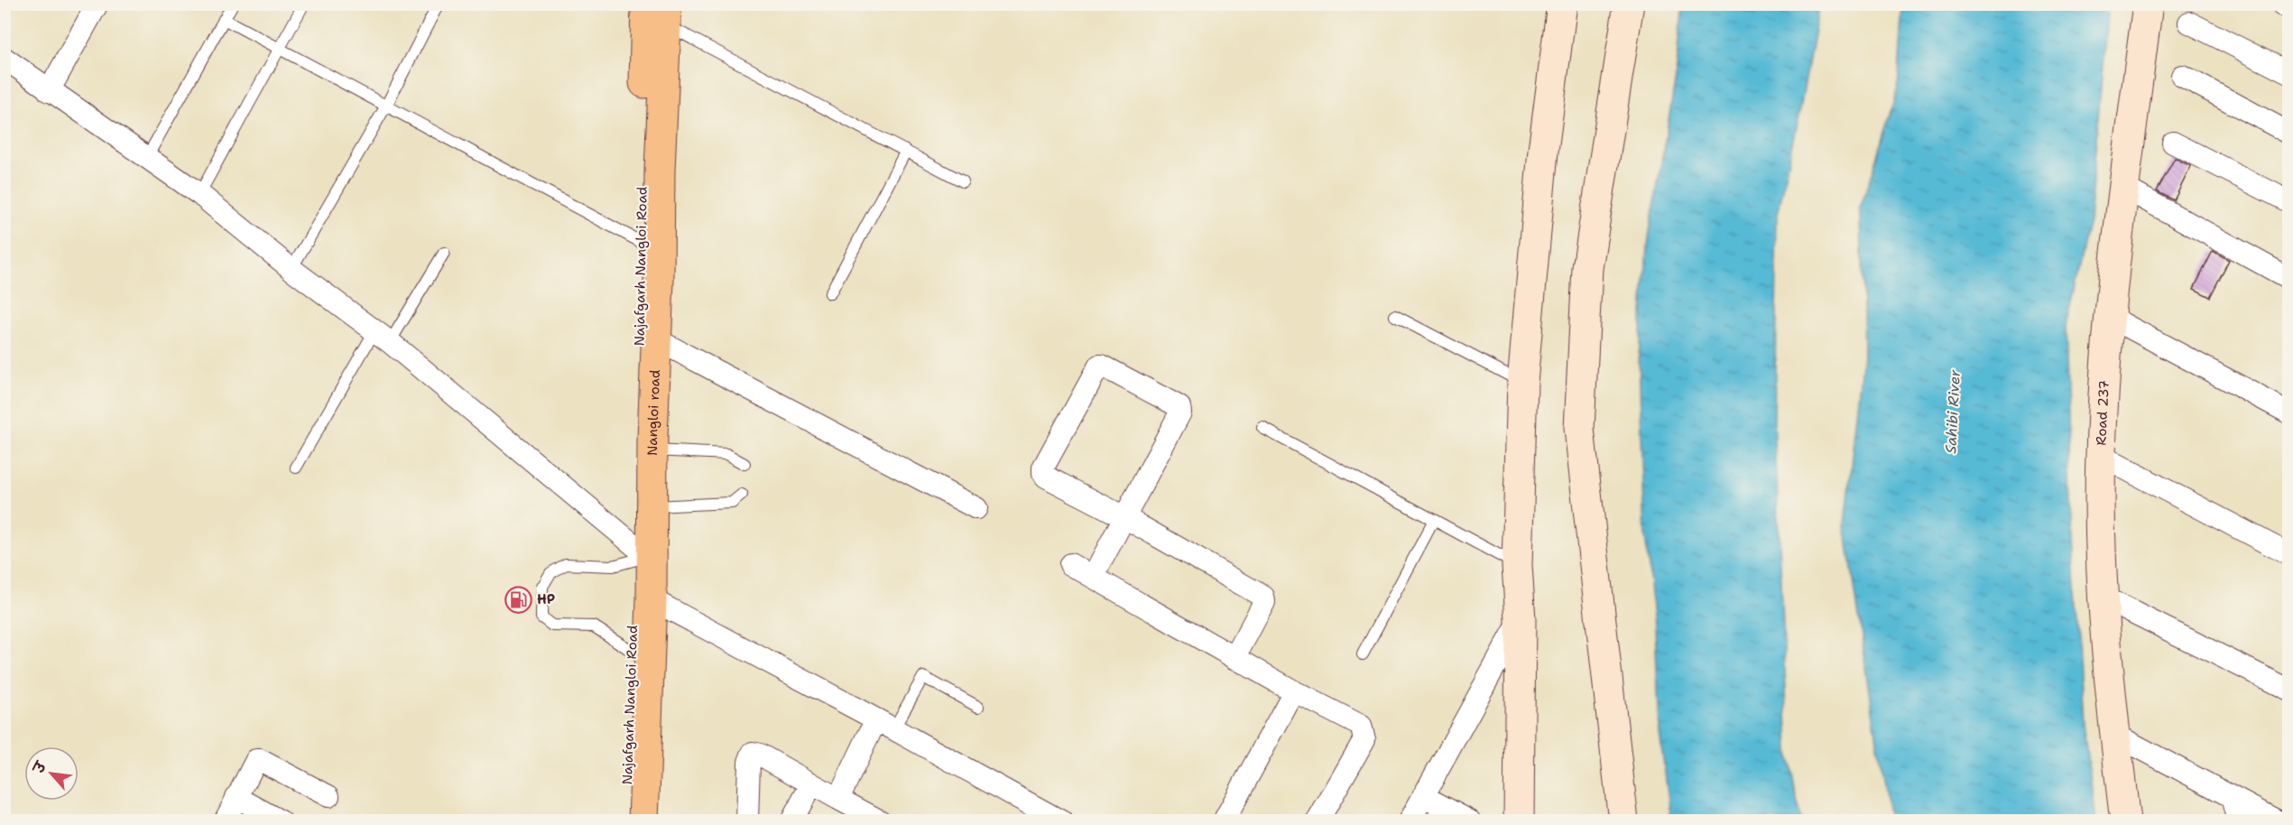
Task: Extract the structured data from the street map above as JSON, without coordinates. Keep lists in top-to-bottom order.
{
  "streets": {
    "main road": ["Najafgarh Nangloi Road", "Nangloi road"],
    "street": ["Road 237"]
  },
  "crossings": [
    ["Najafgarh Nangloi Road", "Nangloi road"]
  ],
  "water": ["Sahibi River"],
  "places": {
    "fuel station": ["HP"]
  },
  "north": "top left"
}
